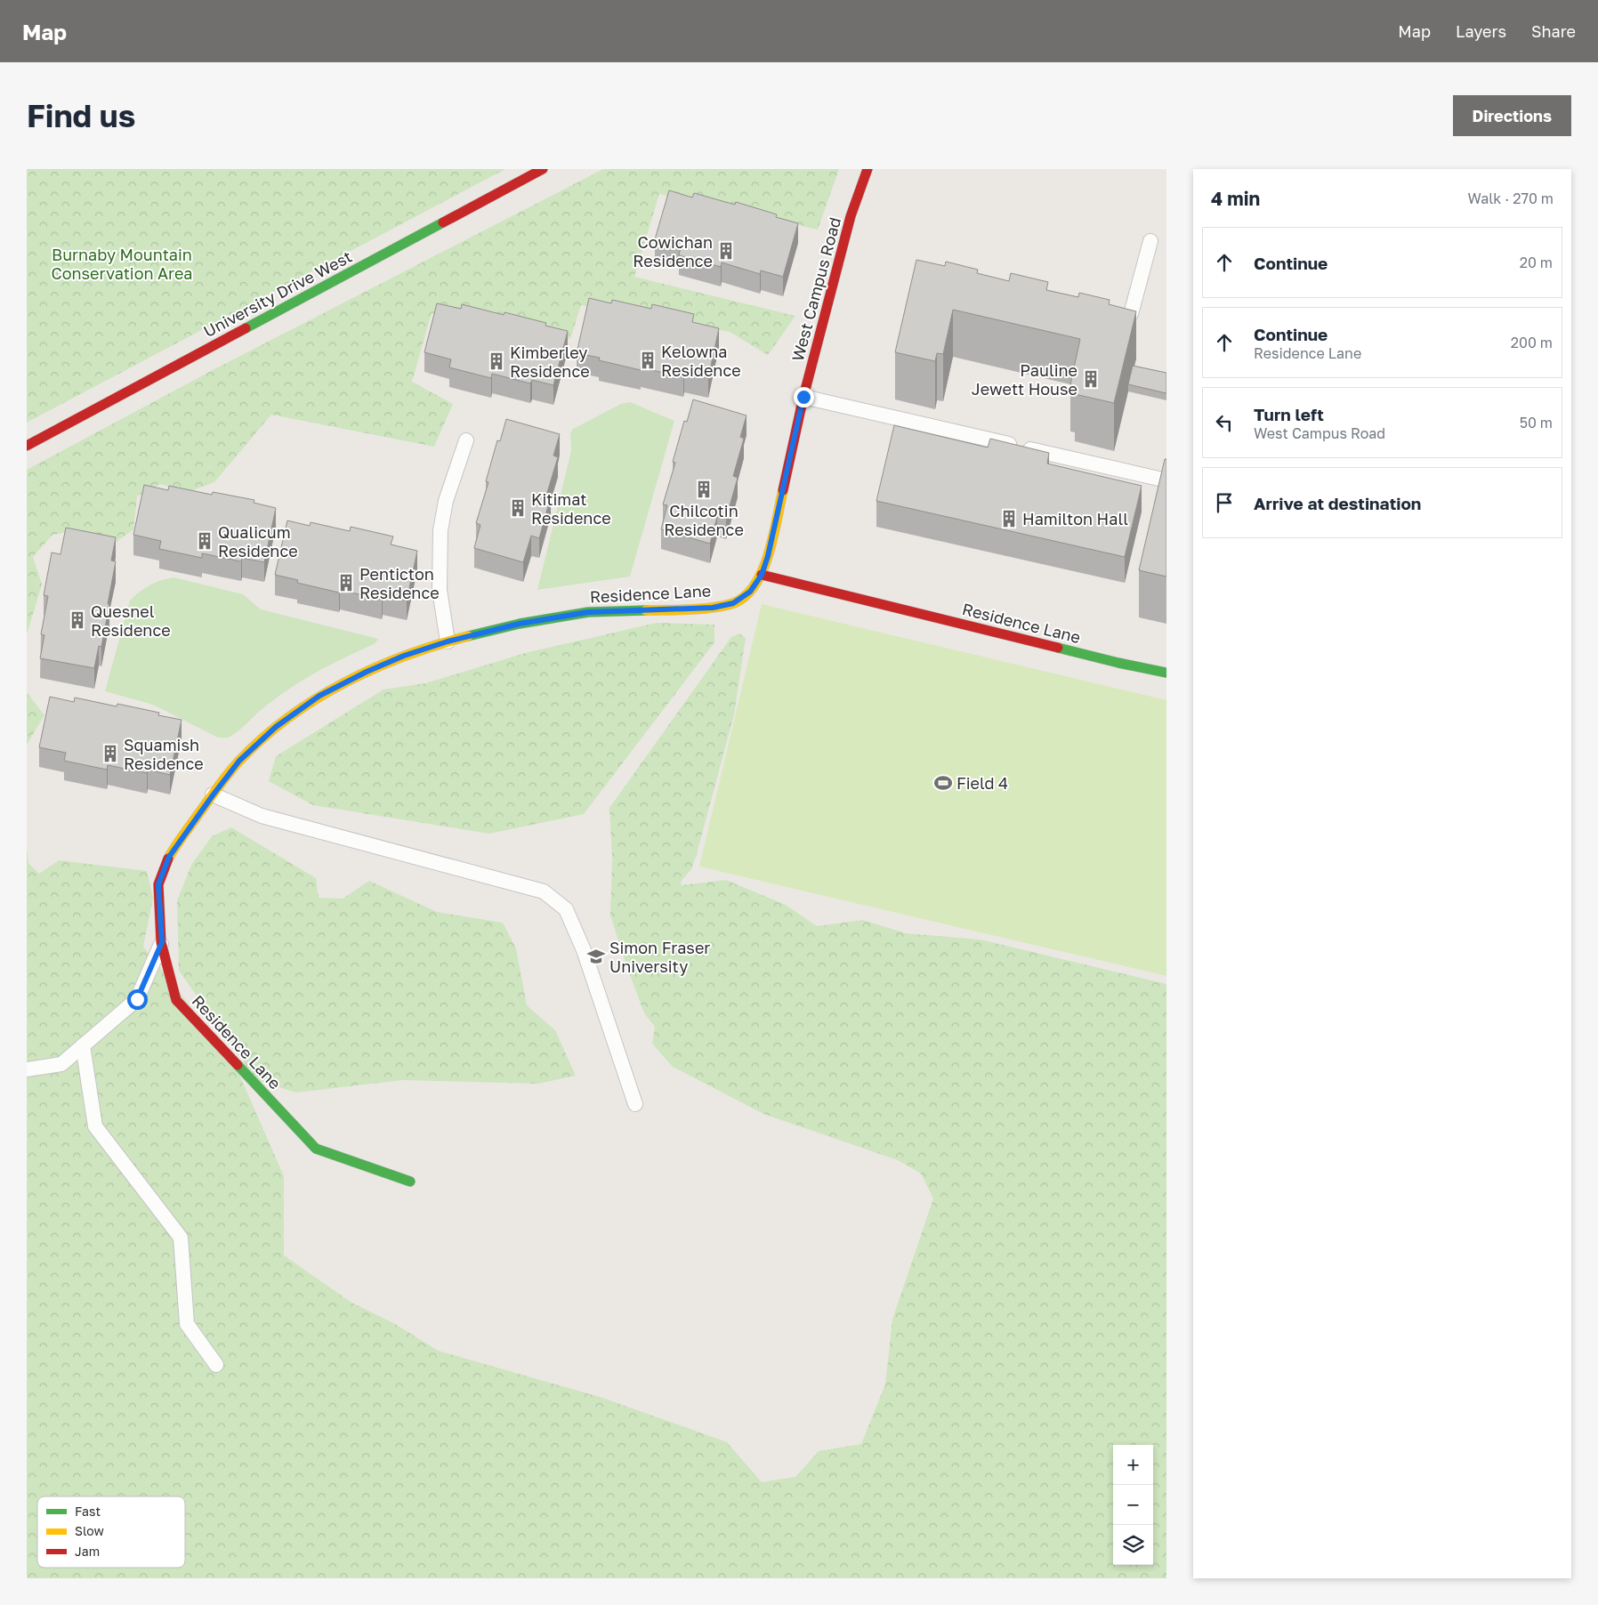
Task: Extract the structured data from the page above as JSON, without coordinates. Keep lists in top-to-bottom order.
{
  "streets": {
    "street": ["West Campus Road", "University Drive West", "Residence Lane"]
  },
  "crossings": [
    ["West Campus Road", "Residence Lane"]
  ],
  "parks": ["Burnaby Mountain Conservation Area"],
  "places": {
    "building": [
      "Cowichan Residence",
      "Kelowna Residence",
      "Kimberley Residence",
      "Pauline Jewett House",
      "Chilcotin Residence",
      "Kitimat Residence",
      "Hamilton Hall",
      "Qualicum Residence",
      "Penticton Residence",
      "Quesnel Residence",
      "Squamish Residence"
    ],
    "sports": ["Field 4"],
    "school or university": ["Simon Fraser University"]
  },
  "legend": ["Fast", "Slow", "Jam"],
  "page": {
    "header": "Map",
    "nav": ["Map", "Layers", "Share"],
    "buttons": "Directions",
    "title": "Find us",
    "heading": ["4 min", "Walk · 270 m"],
    "list": [
      ["Continue", "20 m"],
      ["Continue", "Residence Lane", "200 m"],
      ["Turn left", "West Campus Road", "50 m"],
      "Arrive at destination"
    ],
    "map_buttons": ["+", "−"]
  }
}
